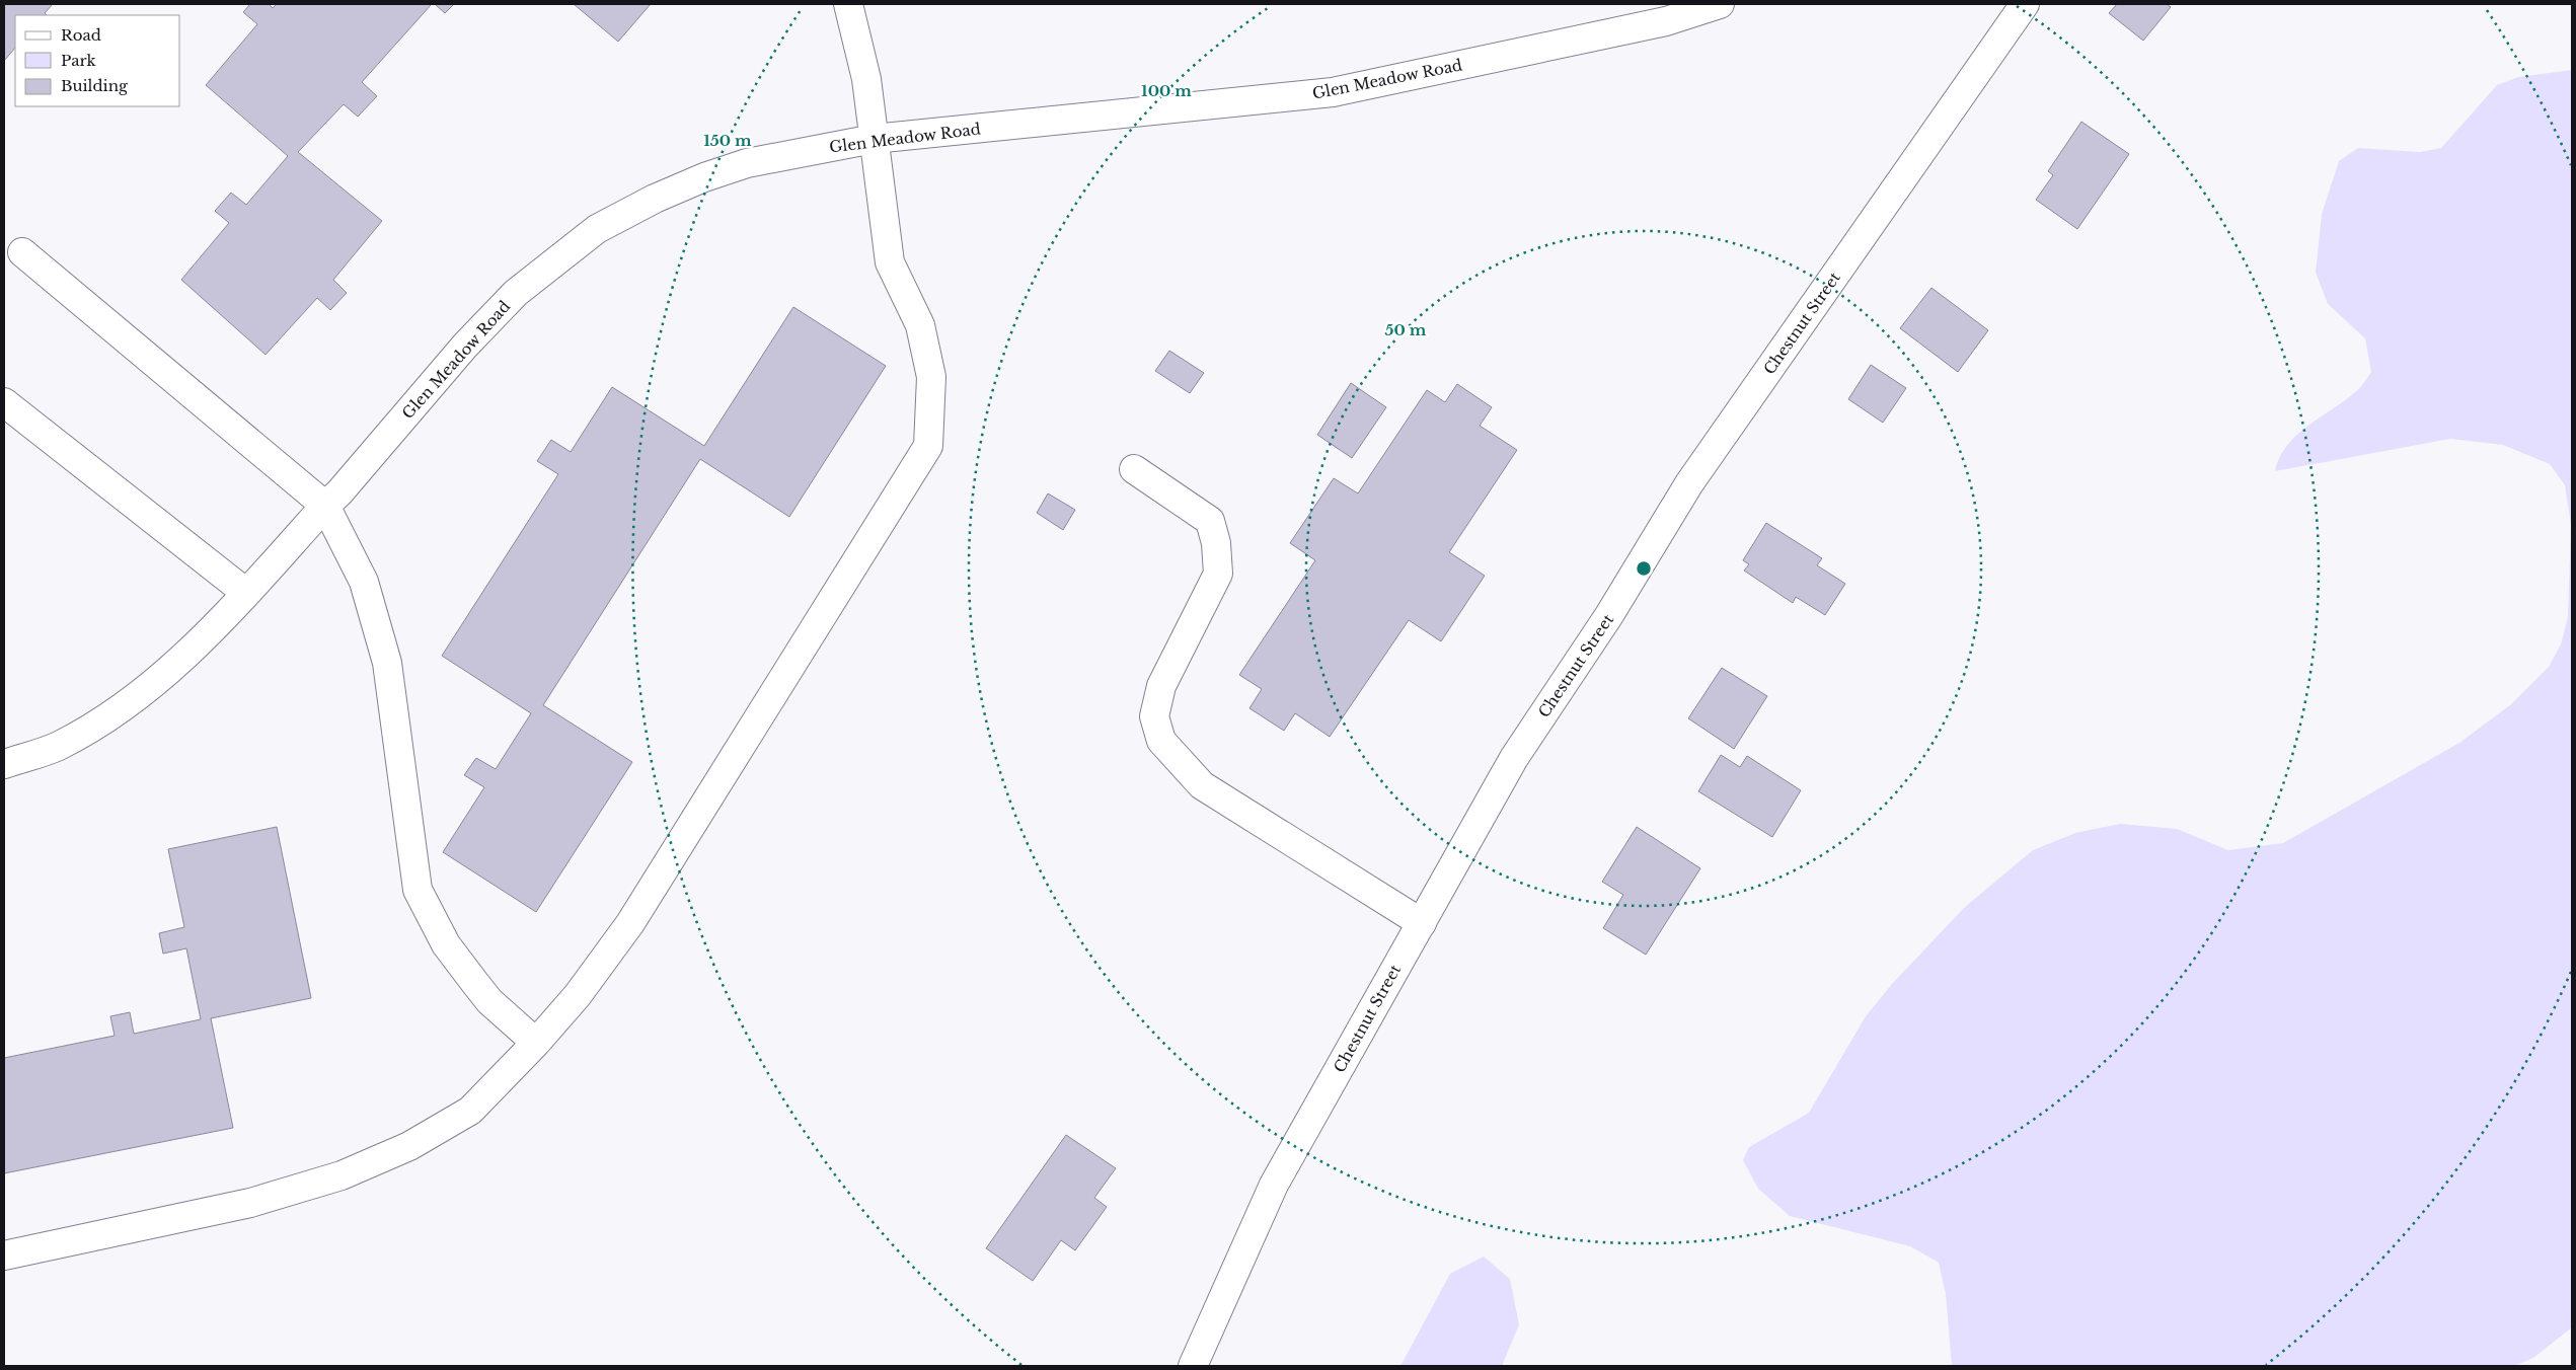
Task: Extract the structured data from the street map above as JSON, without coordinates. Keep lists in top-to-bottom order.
{
  "streets": {
    "street": ["Glen Meadow Road", "Chestnut Street"]
  },
  "legend": ["Road", "Park", "Building"],
  "rings": ["100 m", "150 m", "50 m"]
}
